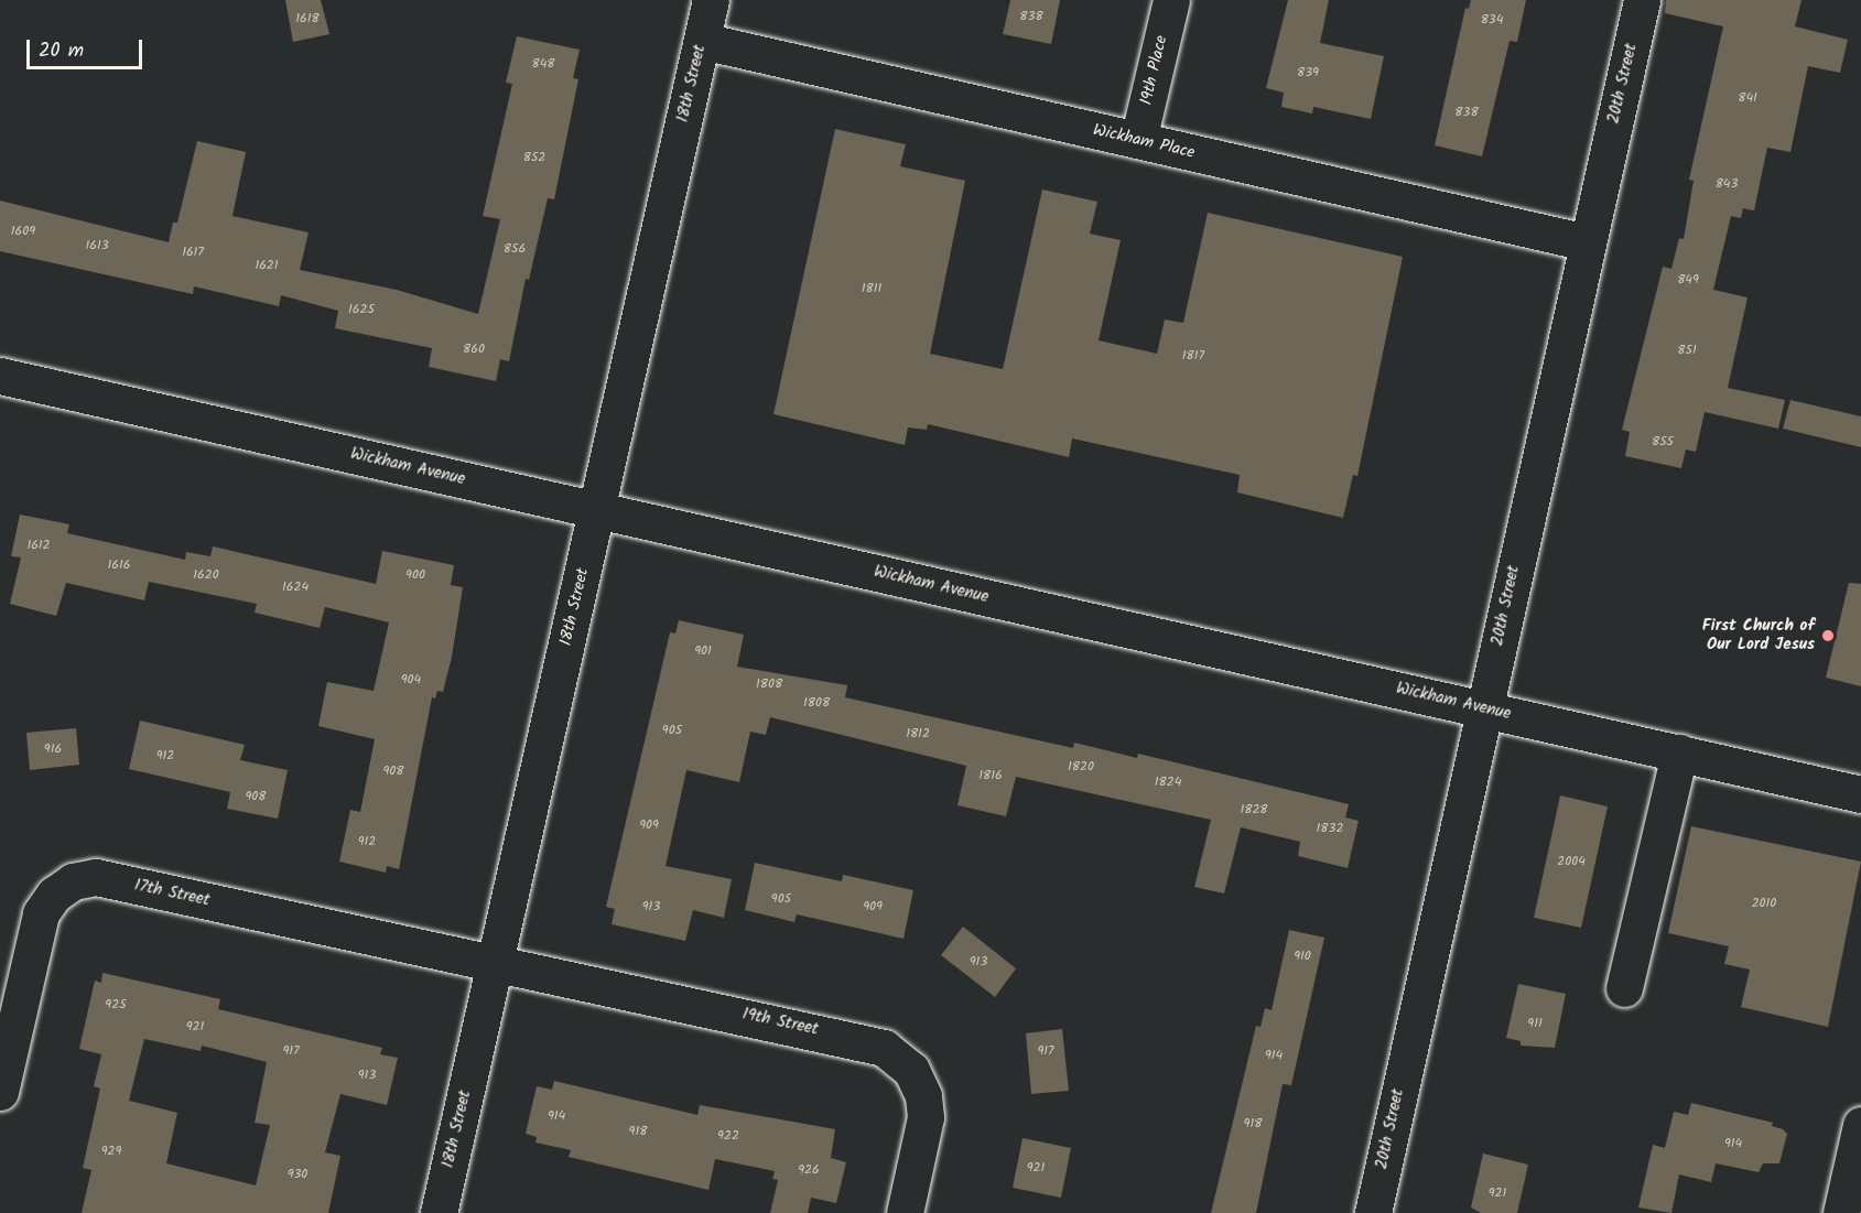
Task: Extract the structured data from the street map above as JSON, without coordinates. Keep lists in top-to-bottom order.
{
  "streets": {
    "street": [
      "19th Place",
      "18th Street",
      "20th Street",
      "Wickham Place",
      "Wickham Avenue",
      "17th Street",
      "19th Street"
    ]
  },
  "crossings": [
    ["19th Place", "Wickham Place"],
    ["18th Street", "Wickham Place"],
    ["18th Street", "Wickham Avenue"],
    ["18th Street", "17th Street"],
    ["18th Street", "19th Street"],
    ["20th Street", "Wickham Place"],
    ["20th Street", "Wickham Avenue"],
    ["17th Street", "19th Street"]
  ],
  "places": ["First Church of Our Lord Jesus"],
  "house_numbers": [
    "838",
    "1618",
    "834",
    "848",
    "839",
    "841",
    "838",
    "852",
    "843",
    "1609",
    "1613",
    "856",
    "1617",
    "1621",
    "849",
    "1811",
    "1625",
    "860",
    "851",
    "1817",
    "855",
    "1612",
    "1616",
    "1620",
    "900",
    "1624",
    "901",
    "904",
    "1808",
    "1808",
    "905",
    "1812",
    "916",
    "912",
    "1820",
    "908",
    "1816",
    "1824",
    "908",
    "1828",
    "909",
    "1832",
    "912",
    "2004",
    "905",
    "2010",
    "913",
    "909",
    "910",
    "913",
    "925",
    "911",
    "921",
    "917",
    "917",
    "914",
    "913",
    "914",
    "918",
    "918",
    "922",
    "914",
    "929",
    "921",
    "926",
    "930",
    "921"
  ],
  "scale_bar": "20 m"
}
